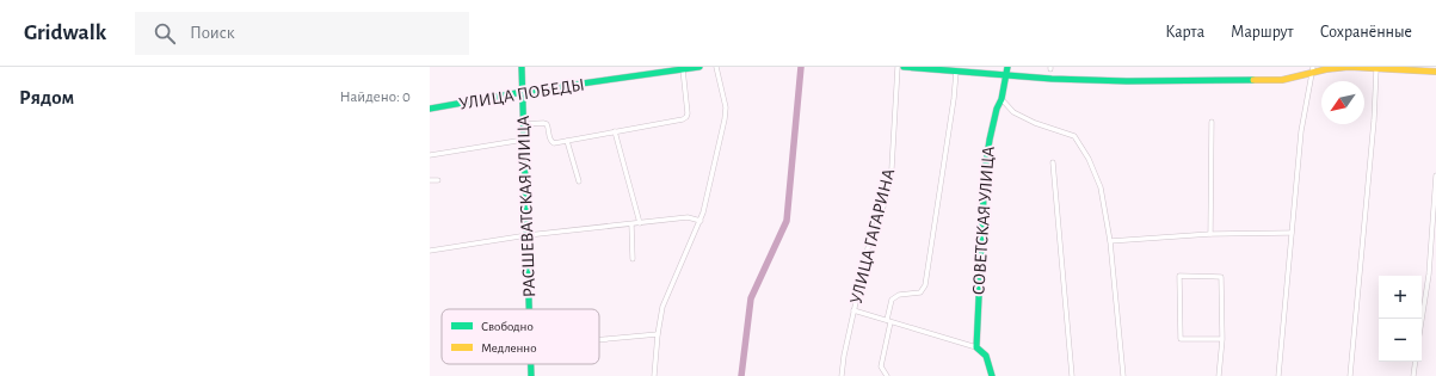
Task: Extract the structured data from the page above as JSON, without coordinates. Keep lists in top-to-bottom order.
{
  "streets": {
    "street": [
      "УЛИЦА ПОБЕДЫ",
      "РАСШЕВАТСКАЯ УЛИЦА",
      "СОВЕТСКАЯ УЛИЦА",
      "УЛИЦА ГАГАРИНА"
    ]
  },
  "crossings": [
    ["УЛИЦА ПОБЕДЫ", "РАСШЕВАТСКАЯ УЛИЦА"]
  ],
  "legend": ["Свободно", "Медленно"],
  "north": "bottom left",
  "page": {
    "header": "Gridwalk",
    "search": "Поиск",
    "nav": ["Карта", "Маршрут", "Сохранённые"],
    "heading": ["Рядом", "Найдено: 0"],
    "map_buttons": ["+", "−"]
  }
}
